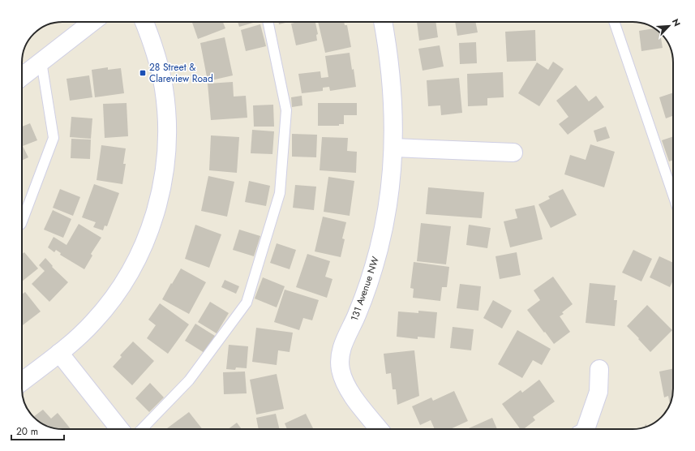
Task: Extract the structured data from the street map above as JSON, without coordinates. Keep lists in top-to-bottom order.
{
  "streets": {
    "street": ["131 Avenue NW"]
  },
  "places": {
    "transit": ["28 Street & Clareview Road"]
  },
  "scale_bar": "20 m",
  "north": "top right"
}
